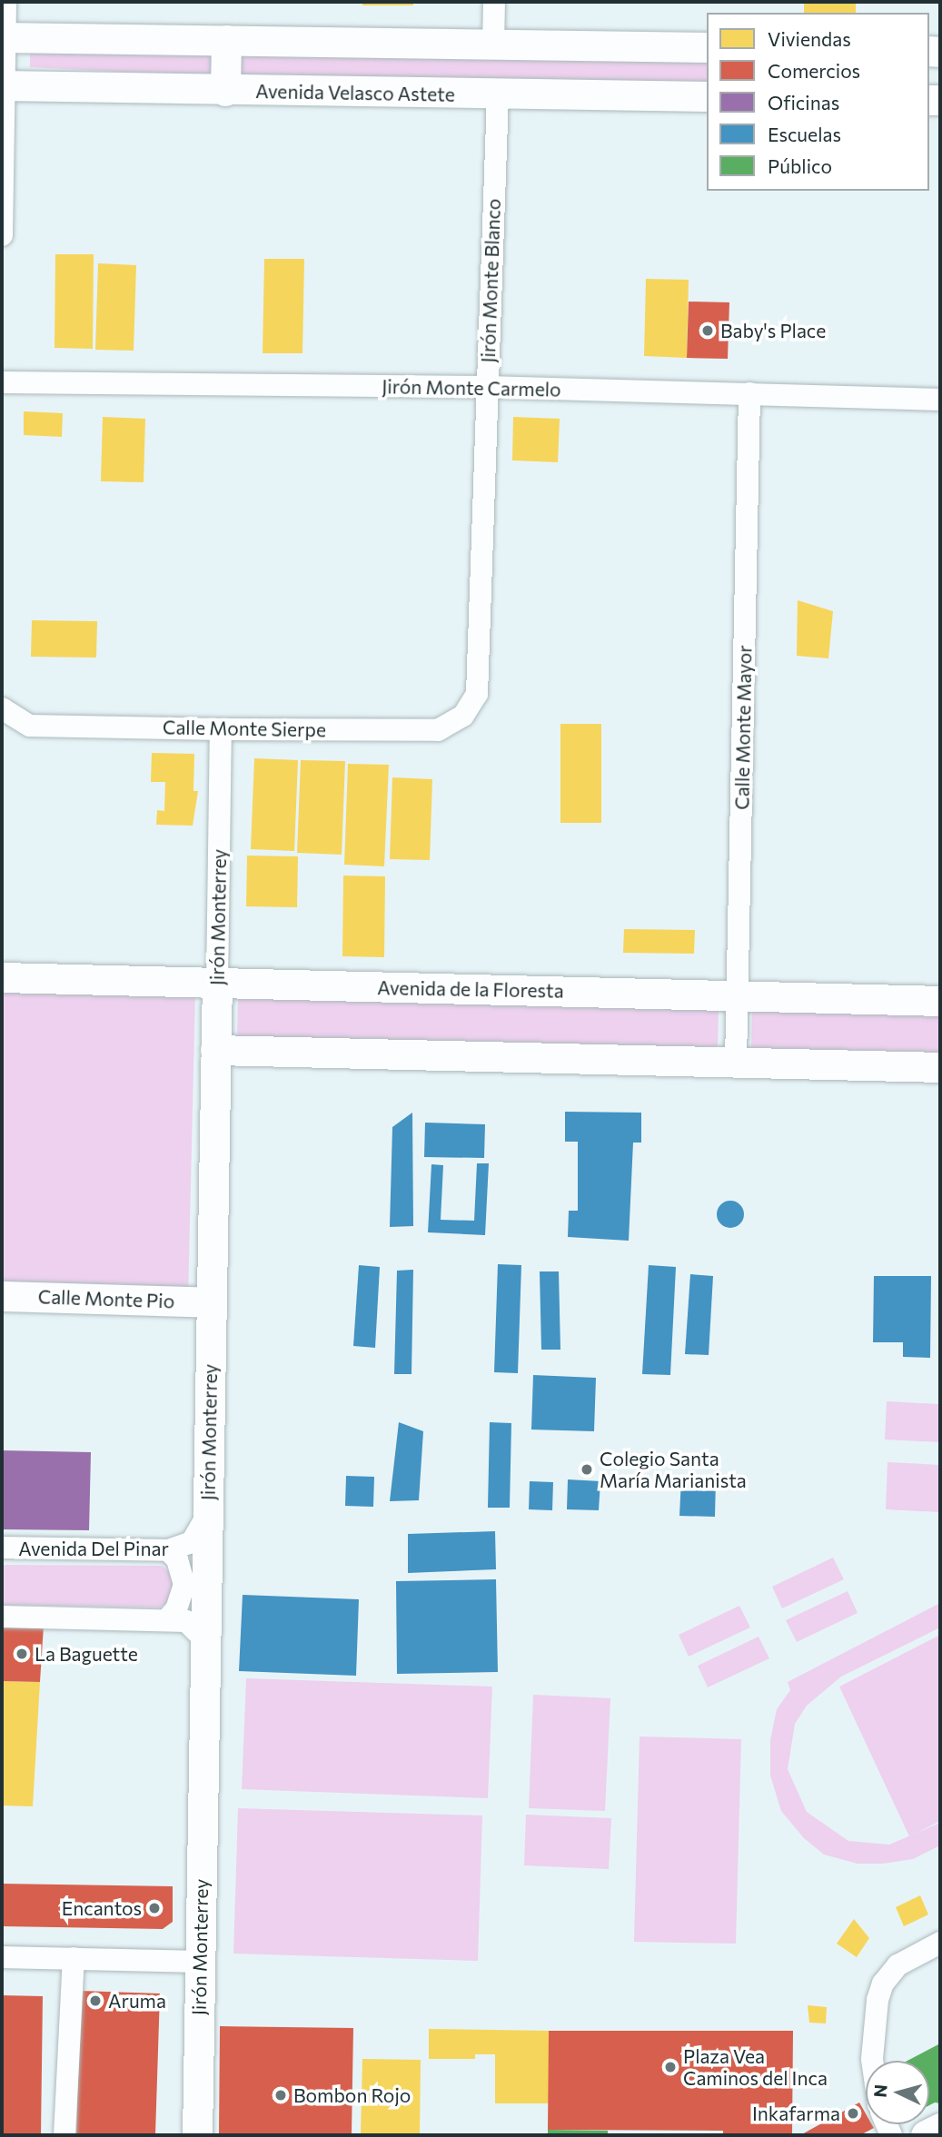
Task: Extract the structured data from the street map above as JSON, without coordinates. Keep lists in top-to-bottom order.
{
  "streets": {
    "street": [
      "Avenida Velasco Astete",
      "Jirón Monte Blanco",
      "Jirón Monte Carmelo",
      "Calle Monte Mayor",
      "Calle Monte Sierpe",
      "Jirón Monterrey",
      "Avenida de la Floresta",
      "Calle Monte Pio",
      "Avenida Del Pinar"
    ]
  },
  "crossings": [
    ["Avenida Velasco Astete", "Jirón Monte Blanco"],
    ["Jirón Monte Blanco", "Jirón Monte Carmelo"],
    ["Jirón Monte Blanco", "Calle Monte Sierpe"],
    ["Jirón Monte Carmelo", "Calle Monte Mayor"],
    ["Calle Monte Mayor", "Avenida de la Floresta"],
    ["Calle Monte Sierpe", "Jirón Monterrey"],
    ["Jirón Monterrey", "Avenida de la Floresta"],
    ["Jirón Monterrey", "Calle Monte Pio"],
    ["Jirón Monterrey", "Avenida Del Pinar"]
  ],
  "places": [
    "Baby's Place",
    "Colegio Santa María Marianista",
    "La Baguette",
    "Encantos",
    "Aruma",
    "Plaza Vea Caminos del Inca",
    "Bombon Rojo",
    "Inkafarma"
  ],
  "legend": [
    "Viviendas",
    "Comercios",
    "Oficinas",
    "Escuelas",
    "Público"
  ],
  "north": "left"
}
